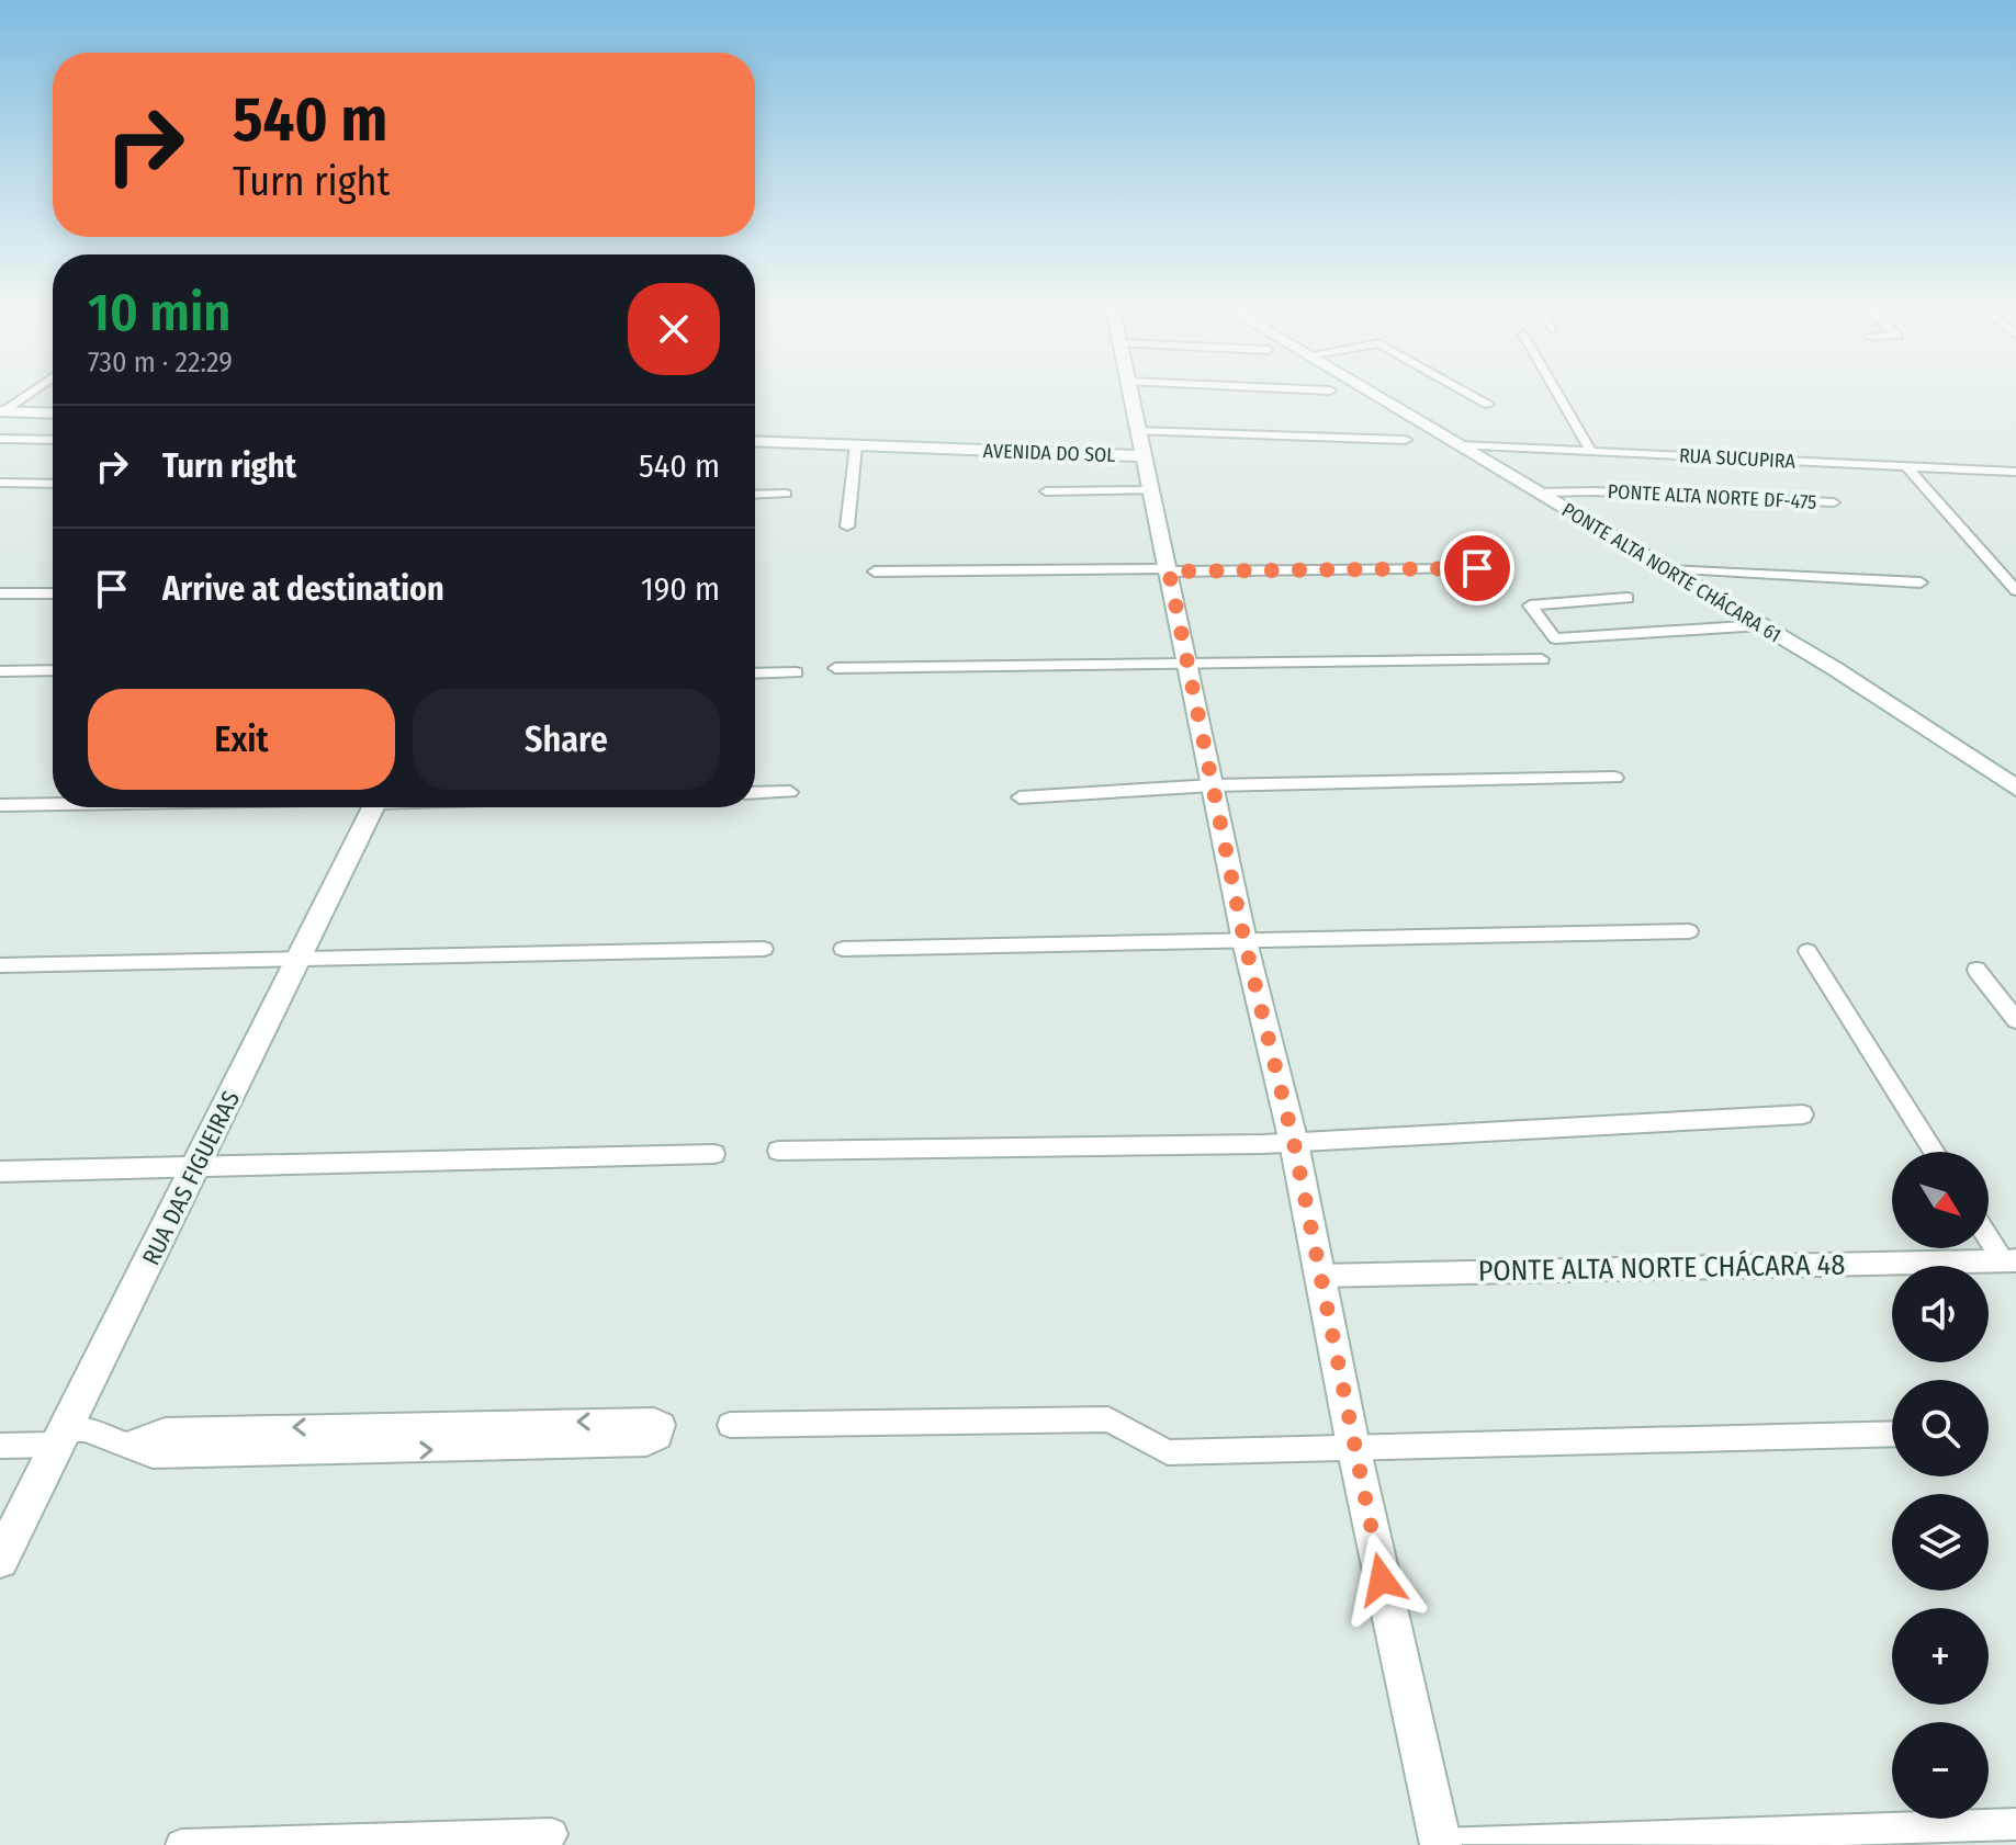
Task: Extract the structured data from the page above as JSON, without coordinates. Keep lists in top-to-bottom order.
{
  "streets": {
    "street": [
      "AVENIDA DO SOL",
      "RUA SUCUPIRA",
      "PONTE ALTA NORTE DF-475",
      "PONTE ALTA NORTE CHÁCARA 61",
      "RUA DAS FIGUEIRAS",
      "PONTE ALTA NORTE CHÁCARA 48"
    ]
  },
  "crossings": [
    ["RUA SUCUPIRA", "PONTE ALTA NORTE CHÁCARA 61"],
    ["PONTE ALTA NORTE DF-475", "PONTE ALTA NORTE CHÁCARA 61"]
  ],
  "north": "bottom right",
  "page": {
    "turn": ["540 m", "Turn right"],
    "heading": ["10 min", "730 m · 22:29"],
    "list": [
      {
        "name": "Turn right",
        "value": "540 m"
      },
      {
        "name": "Arrive at destination",
        "value": "190 m"
      }
    ],
    "buttons": ["Exit", "Share"],
    "map_buttons": ["+", "−"]
  }
}
